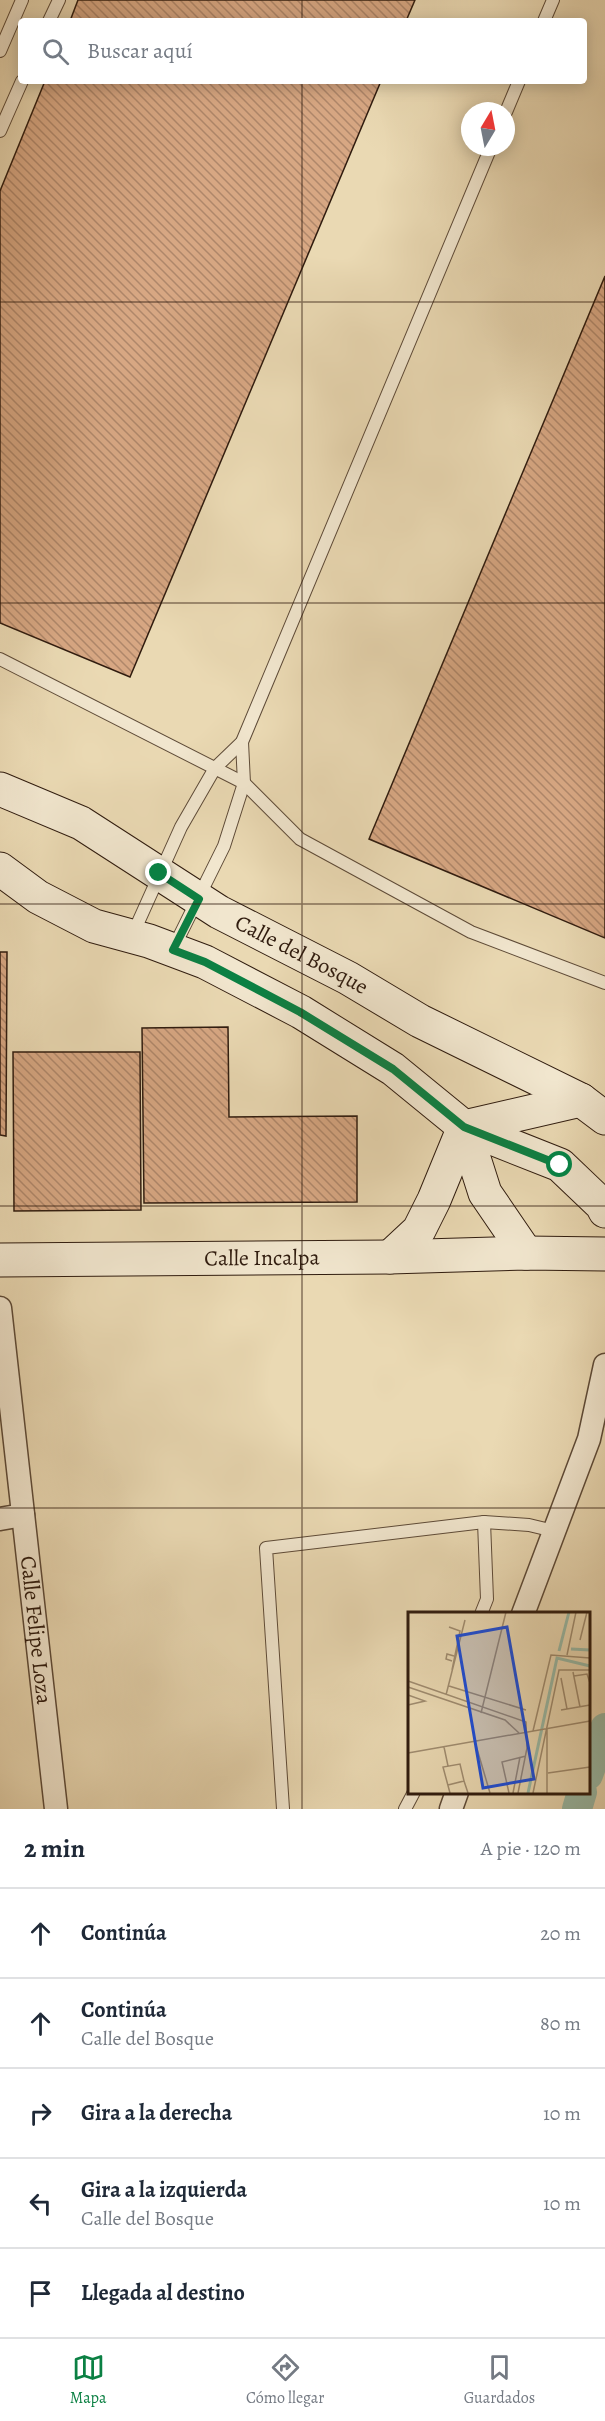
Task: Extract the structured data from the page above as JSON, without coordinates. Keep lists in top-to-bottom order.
{
  "streets": {
    "street": ["Calle del Bosque", "Calle Incalpa", "Calle Felipe Loza"]
  },
  "north": "top",
  "page": {
    "search": "Buscar aquí",
    "heading": ["2 min", "A pie · 120 m"],
    "list": [
      ["Continúa", "20 m"],
      ["Continúa", "Calle del Bosque", "80 m"],
      ["Gira a la derecha", "10 m"],
      ["Gira a la izquierda", "Calle del Bosque", "10 m"],
      "Llegada al destino"
    ],
    "nav": ["Mapa", "Cómo llegar", "Guardados"]
  }
}
